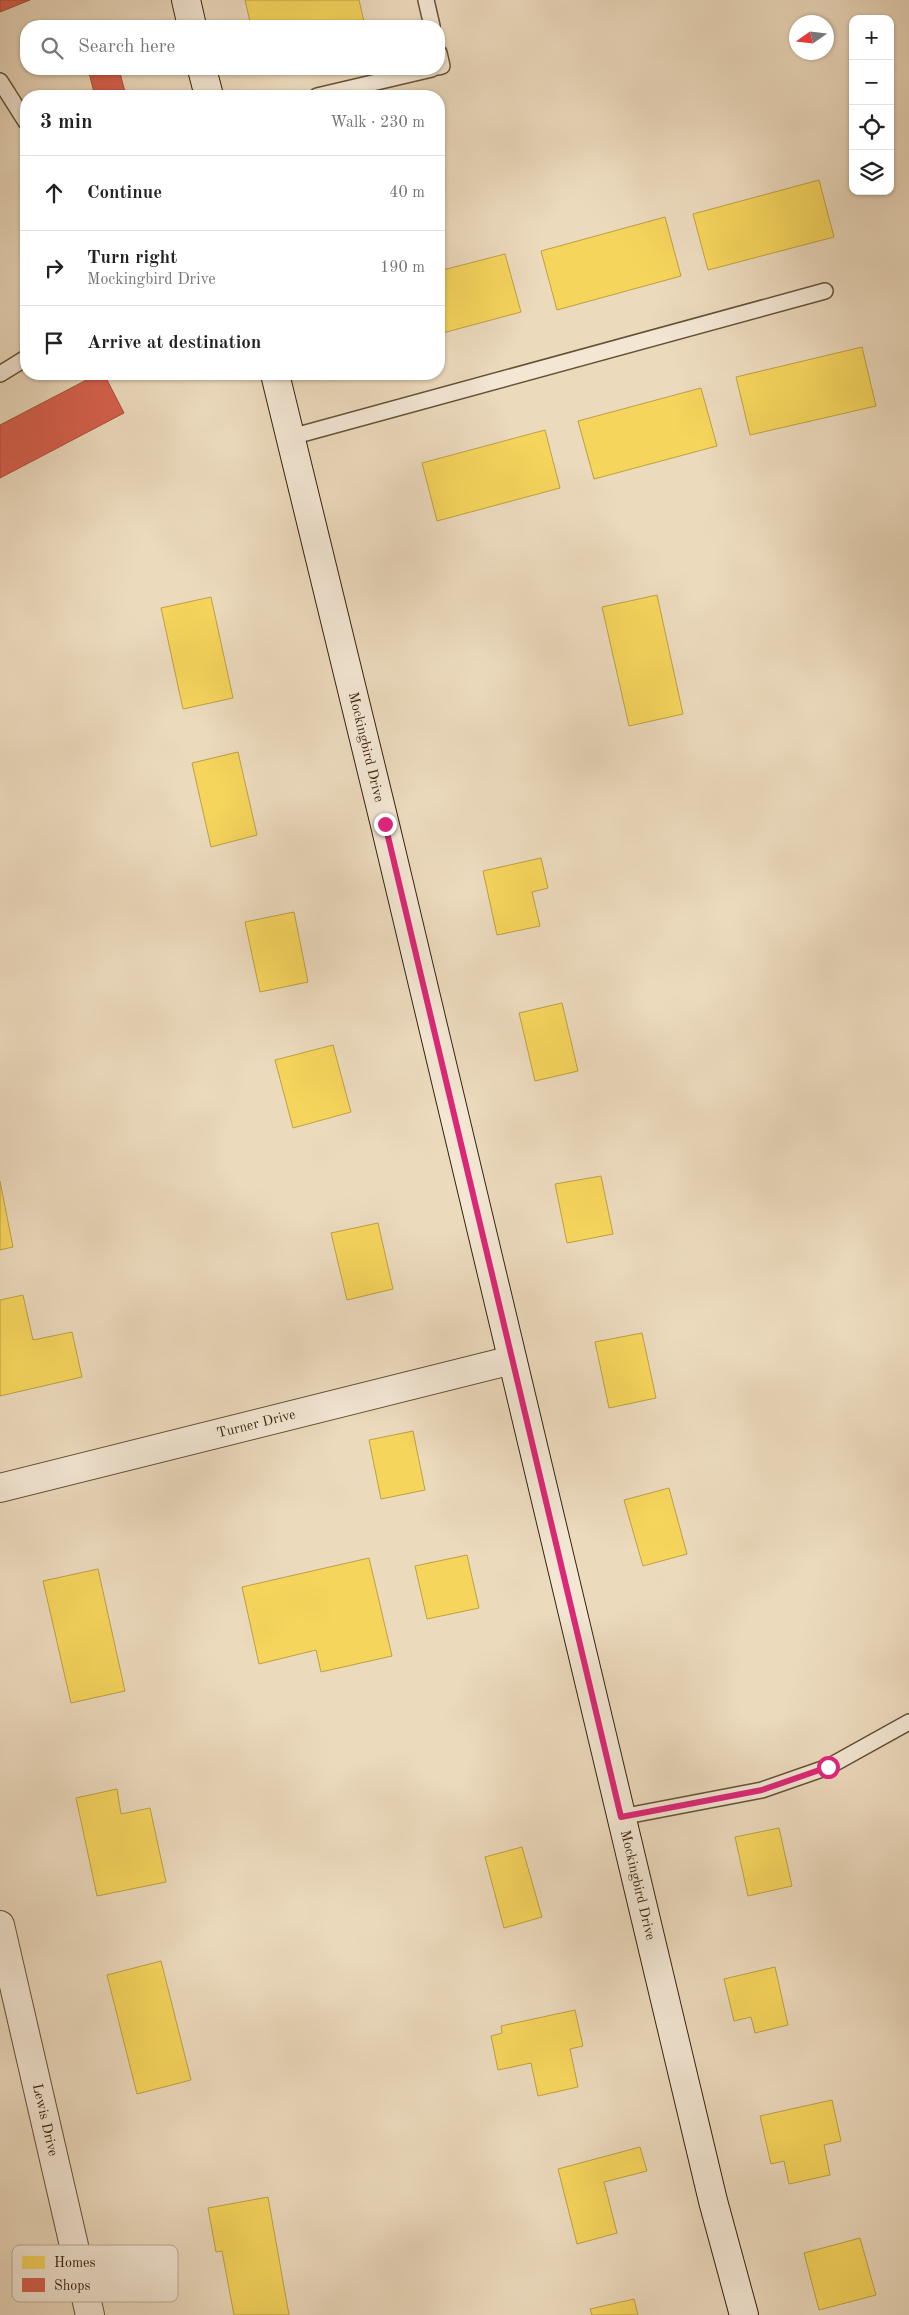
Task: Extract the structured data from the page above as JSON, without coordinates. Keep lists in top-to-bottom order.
{
  "streets": {
    "street": ["Mockingbird Drive", "Turner Drive", "Lewis Drive"]
  },
  "crossings": [
    ["Mockingbird Drive", "Turner Drive"]
  ],
  "legend": ["Homes", "Shops"],
  "north": "left",
  "page": {
    "map_buttons": ["+", "−"],
    "search": "Search here",
    "heading": ["3 min", "Walk · 230 m"],
    "list": [
      ["Continue", "40 m"],
      ["Turn right", "Mockingbird Drive", "190 m"],
      "Arrive at destination"
    ]
  }
}
